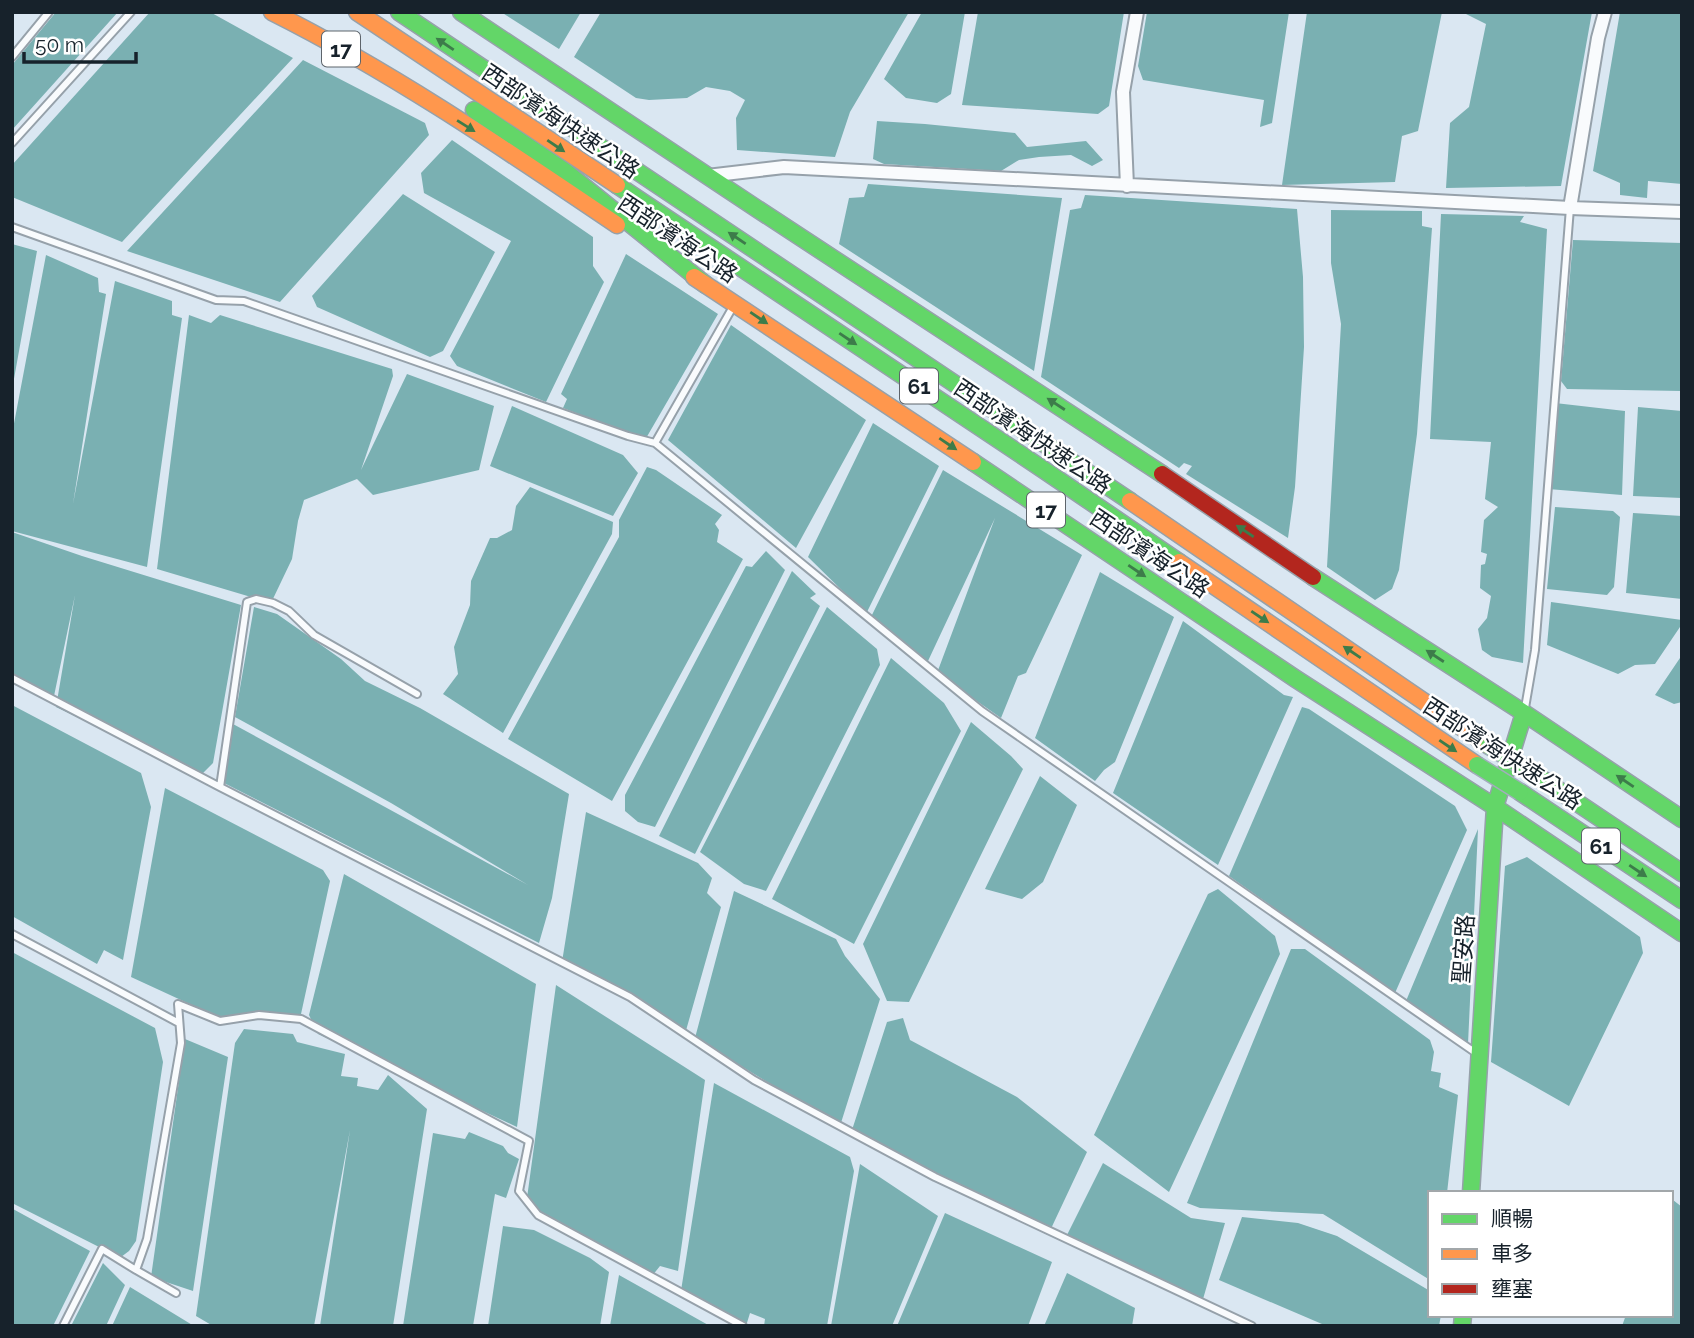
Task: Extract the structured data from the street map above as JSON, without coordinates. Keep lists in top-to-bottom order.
{
  "streets": {
    "main road": [
      "17",
      "西部濱海快速公路",
      "西部濱海公路",
      "61",
      "聖安路"
    ]
  },
  "crossings": [
    ["西部濱海公路", "聖安路"]
  ],
  "legend": ["順暢", "車多", "壅塞"],
  "scale_bar": "50 m"
}
